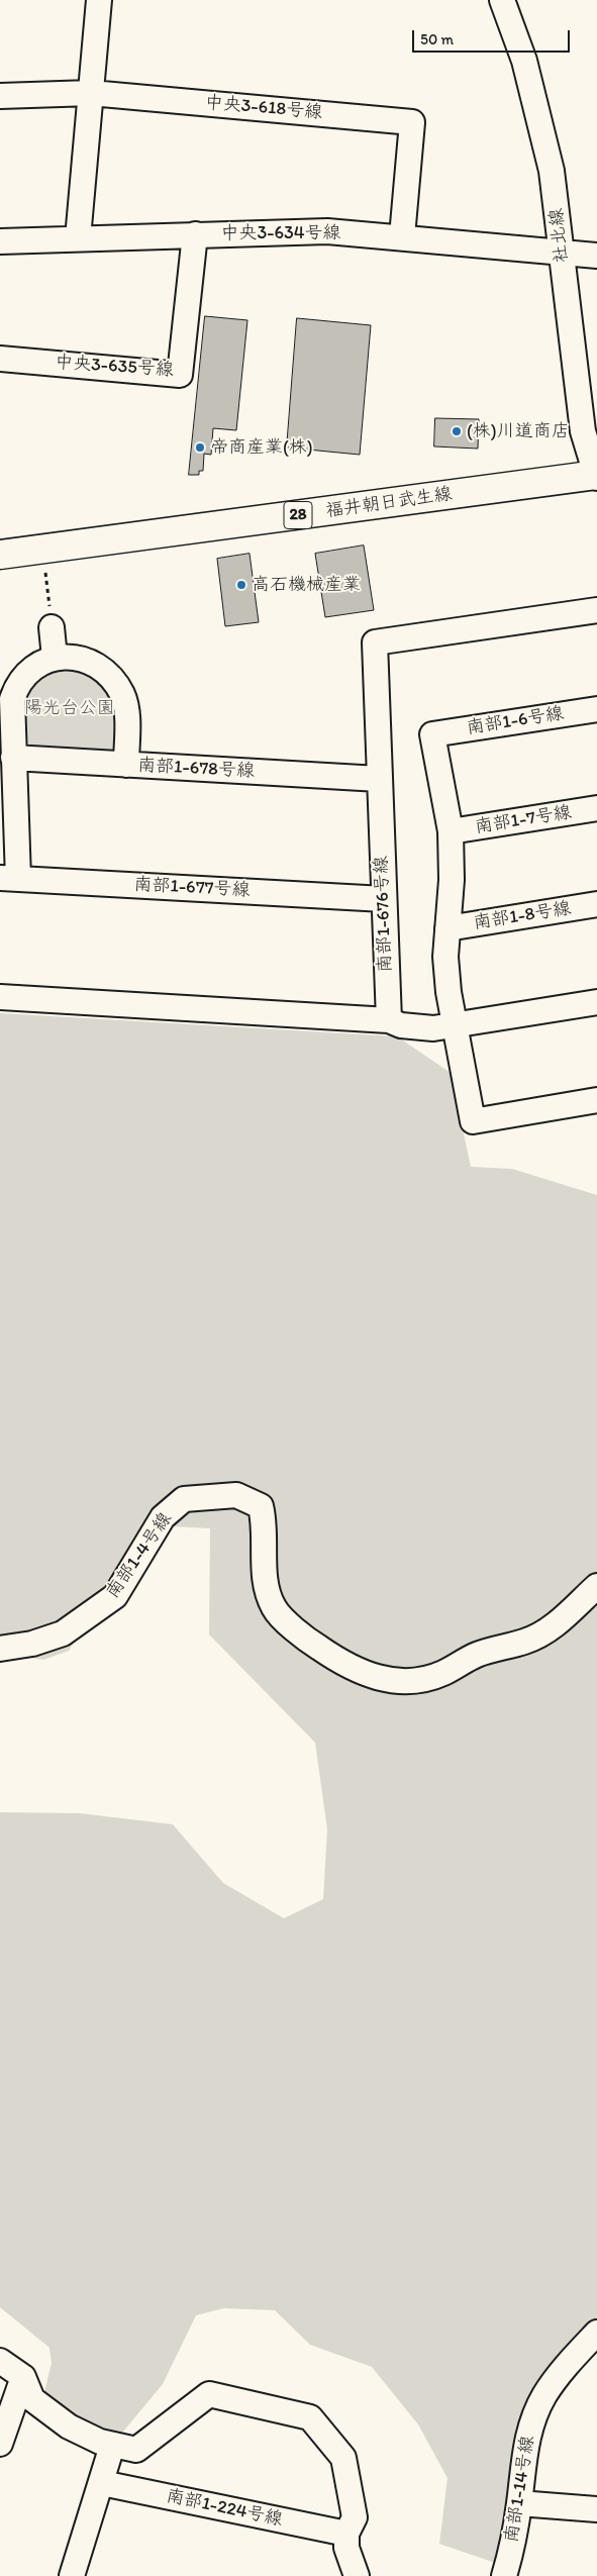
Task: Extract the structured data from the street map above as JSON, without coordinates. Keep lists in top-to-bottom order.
{
  "streets": {
    "main road": ["福井朝日武生線", "28"],
    "street": [
      "中央3-618号線",
      "中央3-634号線",
      "社北線",
      "中央3-635号線",
      "南部1-6号線",
      "南部1-678号線",
      "南部1-7号線",
      "南部1-677号線",
      "南部1-676号線",
      "南部1-8号線",
      "南部1-4号線",
      "南部1-14号線",
      "南部1-224号線"
    ]
  },
  "crossings": [
    ["中央3-618号線", "中央3-634号線"],
    ["中央3-634号線", "社北線"],
    ["中央3-634号線", "中央3-635号線"],
    ["社北線", "福井朝日武生線"],
    ["南部1-6号線", "南部1-7号線"],
    ["南部1-678号線", "南部1-676号線"],
    ["南部1-677号線", "南部1-676号線"]
  ],
  "parks": ["陽光台公園"],
  "places": ["(株)川道商店", "帝商産業(株)", "高石機械産業"],
  "scale_bar": "50 m"
}
